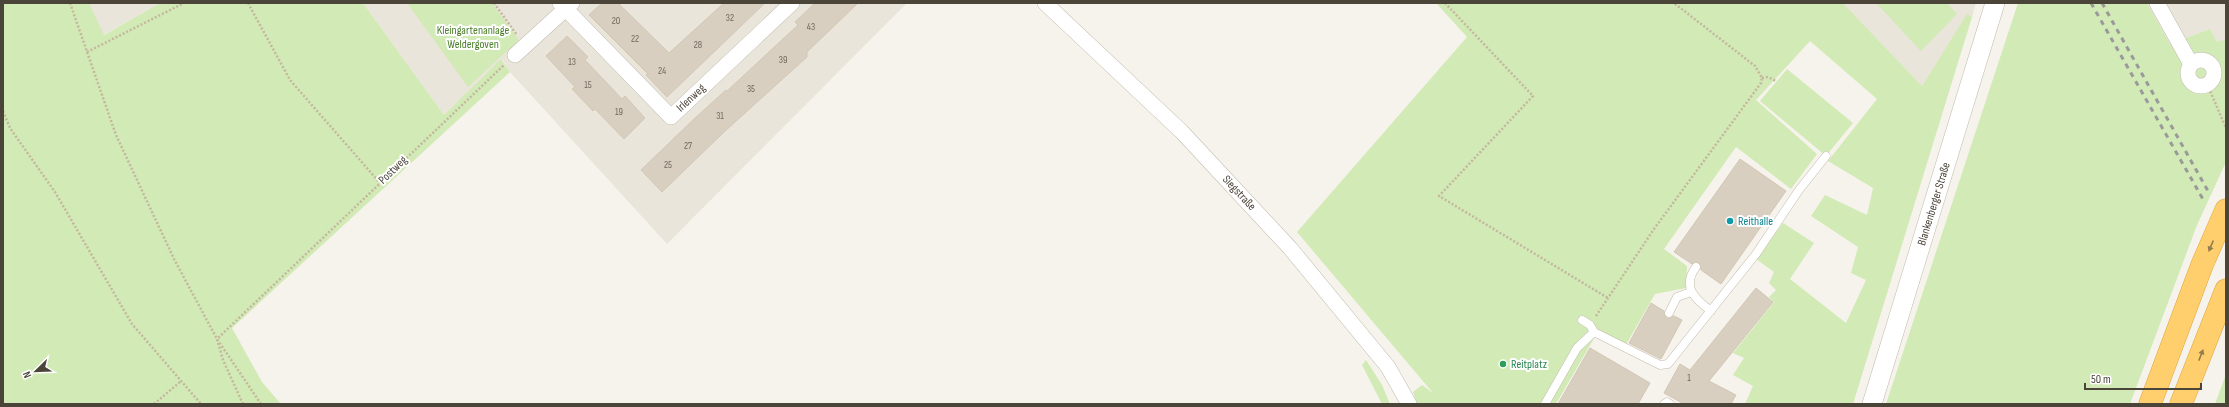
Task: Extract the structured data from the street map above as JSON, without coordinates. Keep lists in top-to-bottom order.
{
  "streets": {
    "street": ["Irlenweg", "Siegstraße", "Blankenberger Straße"],
    "path": ["Postweg"]
  },
  "parks": ["Kleingartenanlage Weldergoven"],
  "places": ["Reithalle", "Reitplatz"],
  "house_numbers": [
    "32",
    "20",
    "43",
    "22",
    "28",
    "39",
    "13",
    "24",
    "15",
    "35",
    "19",
    "31",
    "27",
    "25",
    "1"
  ],
  "scale_bar": "50 m",
  "north": "bottom left"
}
